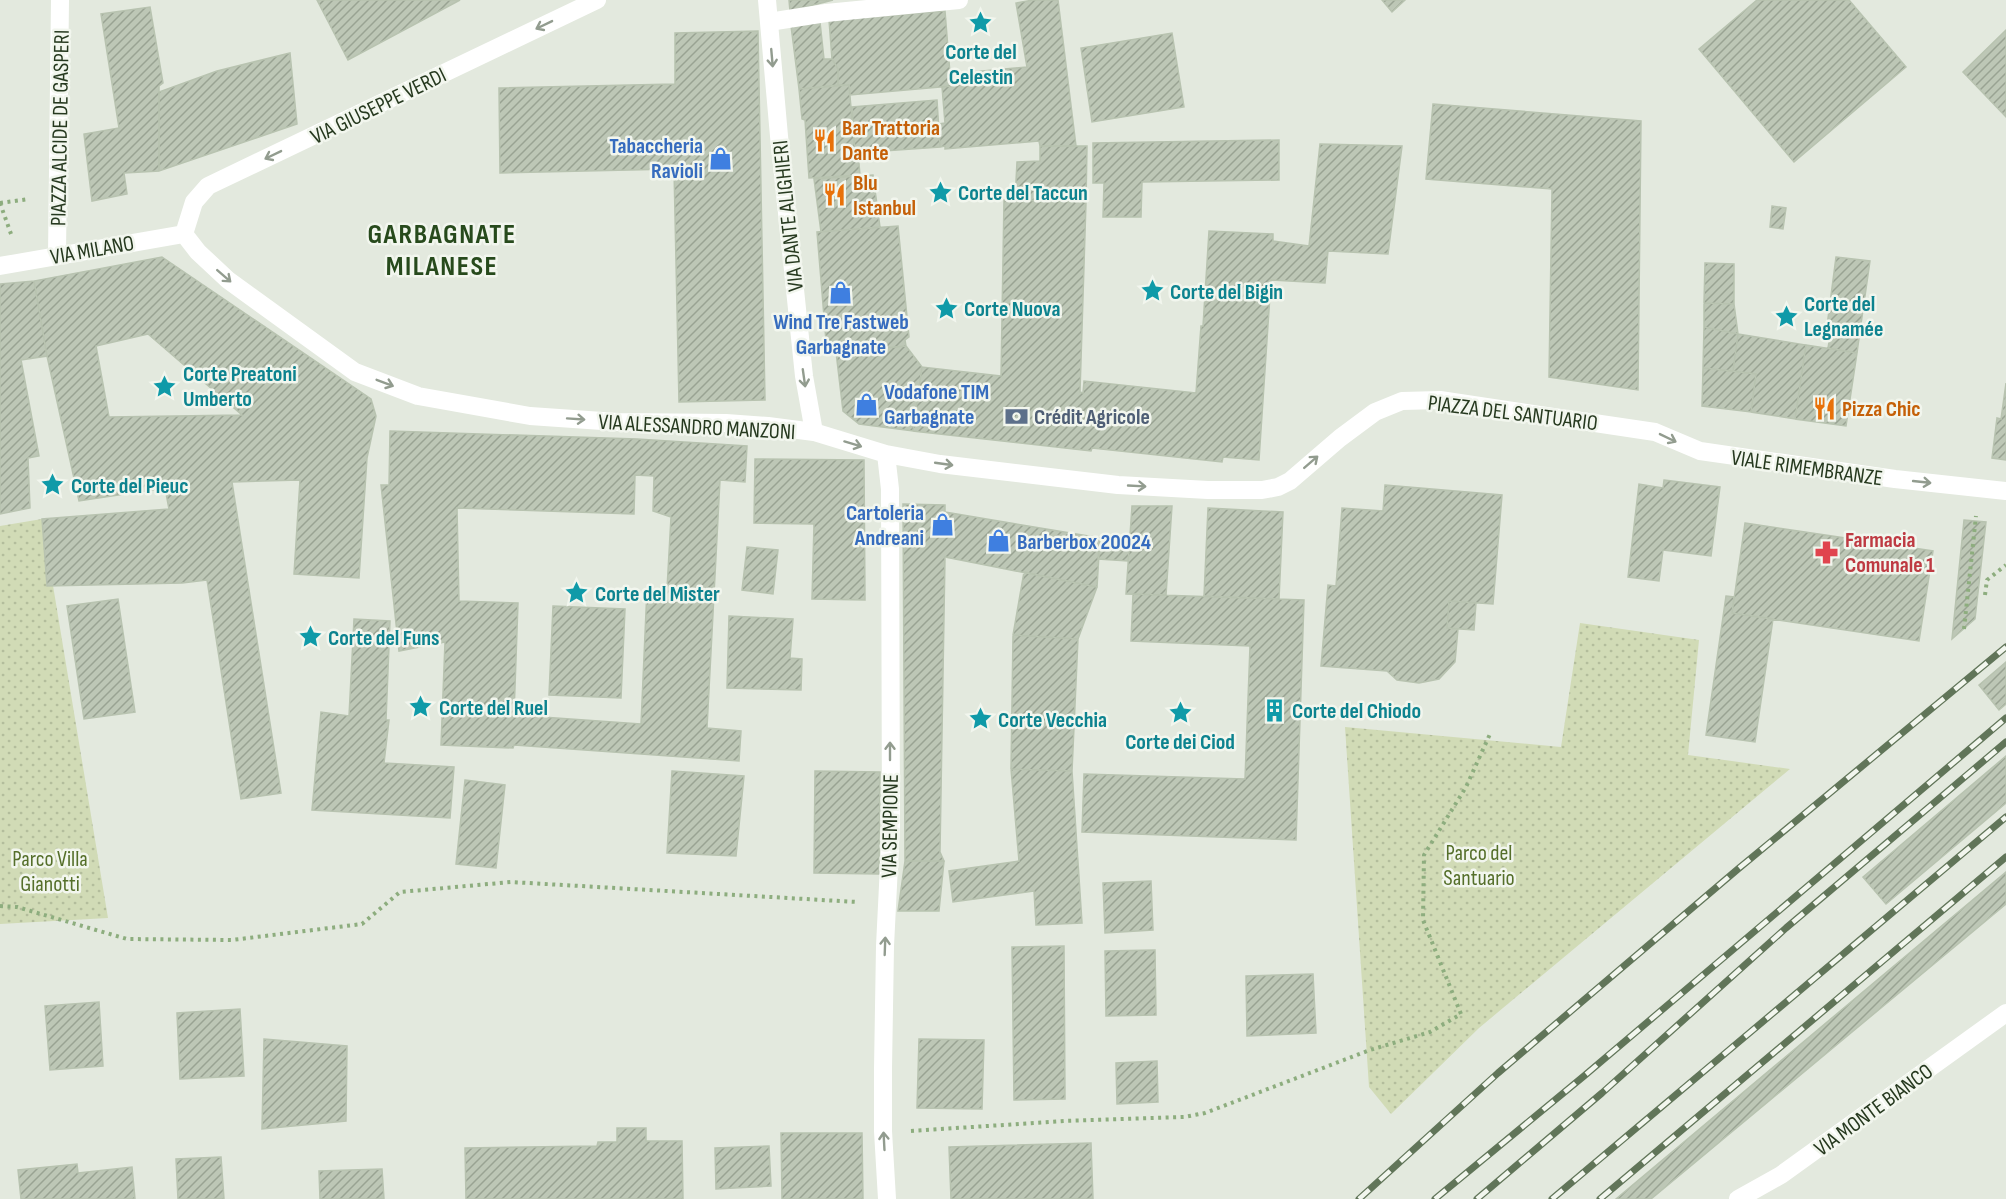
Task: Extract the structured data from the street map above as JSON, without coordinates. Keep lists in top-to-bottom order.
{
  "streets": {
    "street": [
      "VIA GIUSEPPE VERDI",
      "PIAZZA ALCIDE DE GASPERI",
      "VIA DANTE ALIGHIERI",
      "VIA MILANO",
      "PIAZZA DEL SANTUARIO",
      "VIA ALESSANDRO MANZONI",
      "VIALE RIMEMBRANZE",
      "VIA SEMPIONE",
      "VIA MONTE BIANCO"
    ]
  },
  "crossings": [
    ["VIA GIUSEPPE VERDI", "VIA MILANO"],
    ["VIA GIUSEPPE VERDI", "VIA ALESSANDRO MANZONI"],
    ["PIAZZA ALCIDE DE GASPERI", "VIA MILANO"],
    ["VIA DANTE ALIGHIERI", "VIA ALESSANDRO MANZONI"],
    ["VIA MILANO", "VIA ALESSANDRO MANZONI"],
    ["PIAZZA DEL SANTUARIO", "VIA ALESSANDRO MANZONI"],
    ["PIAZZA DEL SANTUARIO", "VIALE RIMEMBRANZE"],
    ["VIA ALESSANDRO MANZONI", "VIA SEMPIONE"]
  ],
  "one_way": [
    "VIA GIUSEPPE VERDI",
    "VIA DANTE ALIGHIERI",
    "PIAZZA DEL SANTUARIO",
    "VIA ALESSANDRO MANZONI",
    "VIALE RIMEMBRANZE",
    "VIA SEMPIONE"
  ],
  "districts": ["GARBAGNATE MILANESE"],
  "parks": ["Parco del Santuario", "Parco Villa Gianotti"],
  "places": {
    "place": [
      "Corte del Celestin",
      "Corte del Taccun",
      "Corte del Bigin",
      "Corte Nuova",
      "Corte del Legnamée",
      "Corte Preatoni Umberto",
      "Corte del Pieuc",
      "Corte del Mister",
      "Corte del Funs",
      "Corte del Ruel",
      "Corte dei Ciod",
      "Corte Vecchia"
    ],
    "restaurant": ["Bar Trattoria Dante", "Blu Istanbul", "Pizza Chic"],
    "shop": [
      "Tabaccheria Ravioli",
      "Wind Tre Fastweb Garbagnate",
      "Vodafone TIM Garbagnate",
      "Cartoleria Andreani",
      "Barberbox 20024"
    ],
    "bank": ["Crédit Agricole"],
    "pharmacy": ["Farmacia Comunale 1"],
    "building": ["Corte del Chiodo"]
  }
}
